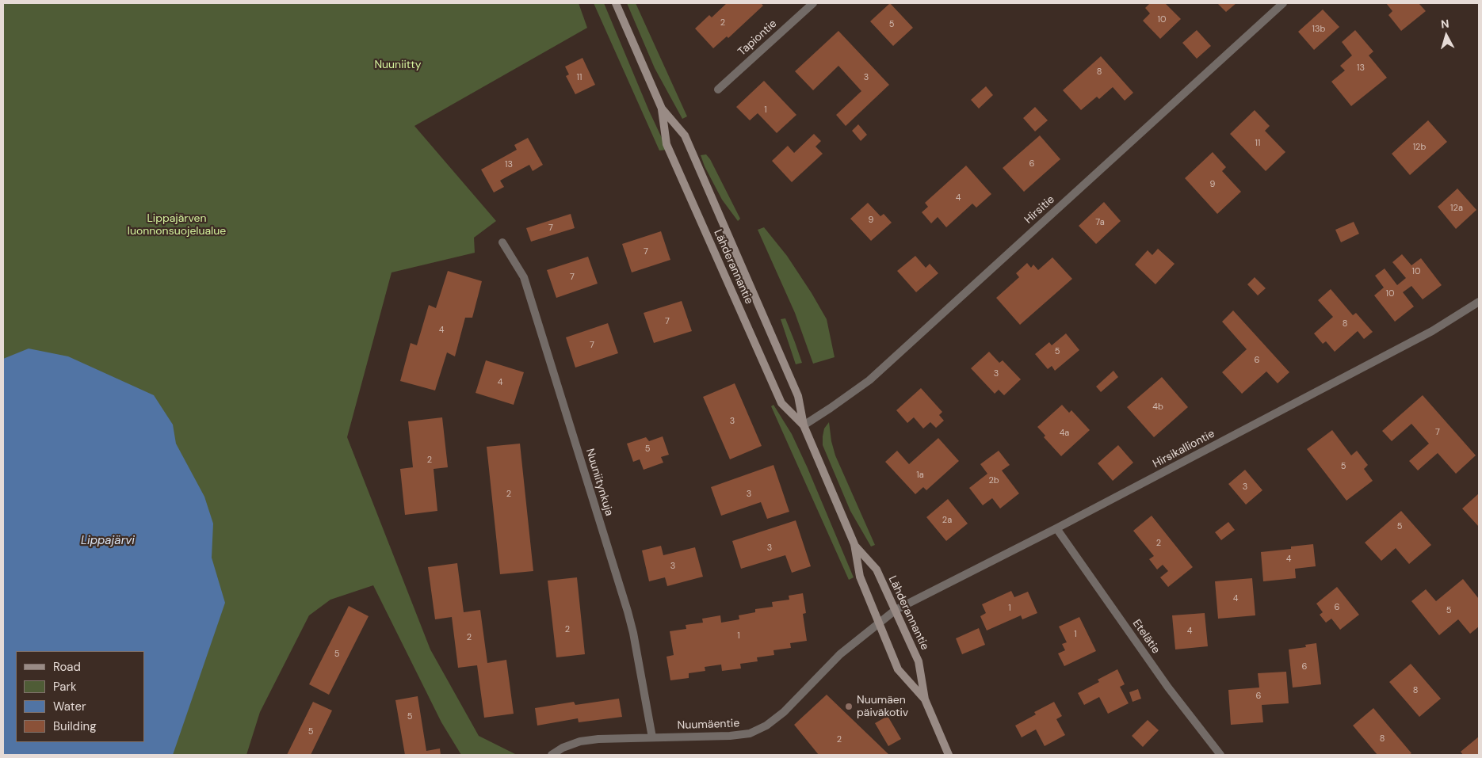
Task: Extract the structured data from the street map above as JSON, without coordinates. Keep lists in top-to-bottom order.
{
  "streets": {
    "main road": ["Lähderannantie"],
    "street": [
      "Tapiontie",
      "Hirsitie",
      "Hirsikalliontie",
      "Nuuniitynkuja",
      "Etelätie",
      "Nuumäentie"
    ]
  },
  "crossings": [
    ["Hirsitie", "Lähderannantie"],
    ["Lähderannantie", "Hirsikalliontie"],
    ["Lähderannantie", "Nuumäentie"],
    ["Hirsikalliontie", "Etelätie"],
    ["Hirsikalliontie", "Nuumäentie"],
    ["Nuuniitynkuja", "Nuumäentie"]
  ],
  "water": ["Lippajärvi"],
  "parks": ["Nuuniitty", "Lippajärven luonnonsuojelualue"],
  "places": ["Nuumäen päiväkotiv"],
  "house_numbers": [
    "10",
    "2",
    "5",
    "13b",
    "13",
    "8",
    "11",
    "3",
    "1",
    "11",
    "12b",
    "6",
    "13",
    "9",
    "4",
    "12a",
    "9",
    "7a",
    "7",
    "7",
    "10",
    "7",
    "10",
    "7",
    "8",
    "4",
    "7",
    "5",
    "6",
    "3",
    "4",
    "4b",
    "3",
    "7",
    "4a",
    "5",
    "2",
    "5",
    "1a",
    "2b",
    "3",
    "2",
    "3",
    "2a",
    "5",
    "2",
    "3",
    "4",
    "3",
    "4",
    "6",
    "1",
    "5",
    "2",
    "4",
    "1",
    "1",
    "2",
    "5",
    "6",
    "8",
    "6",
    "5",
    "5",
    "8",
    "2"
  ],
  "legend": [
    "Road",
    "Park",
    "Water",
    "Building"
  ],
  "north": "top"
}
